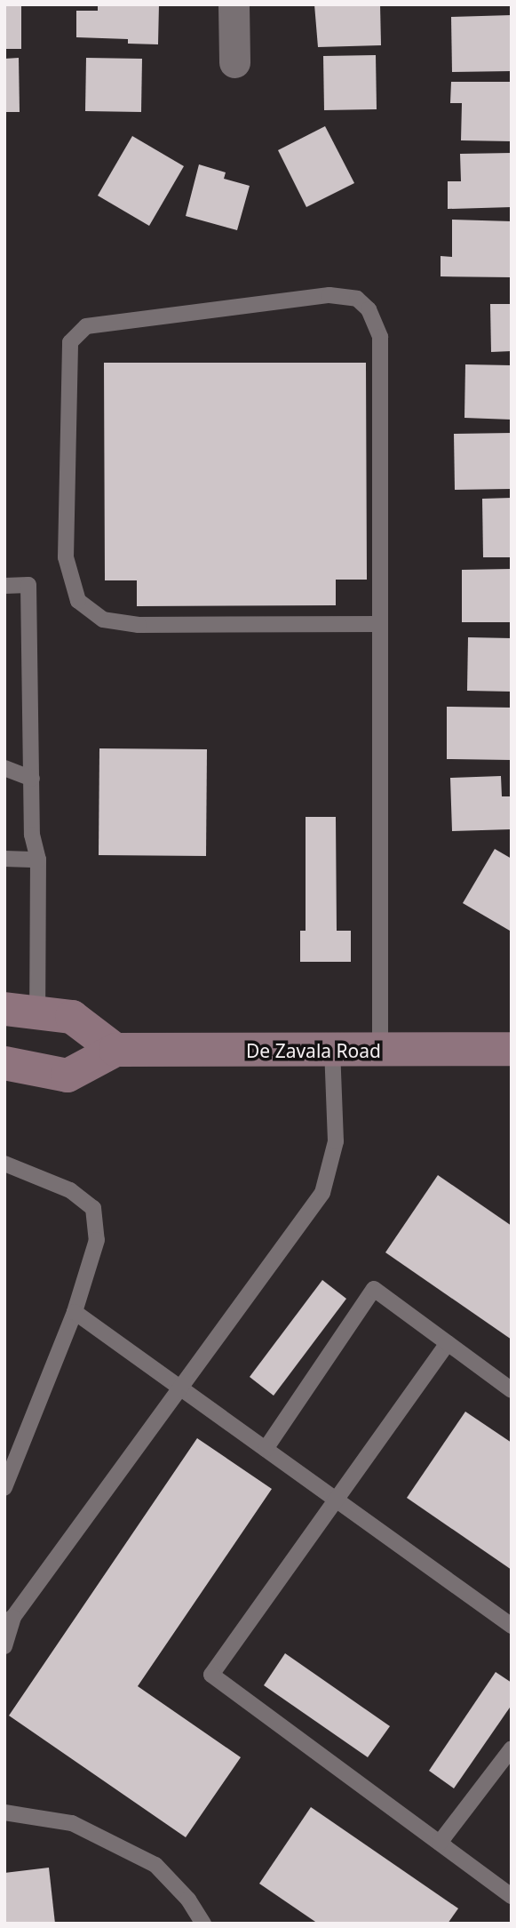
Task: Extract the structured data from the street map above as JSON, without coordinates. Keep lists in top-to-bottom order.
{
  "streets": {
    "main road": ["De Zavala Road"]
  }
}
